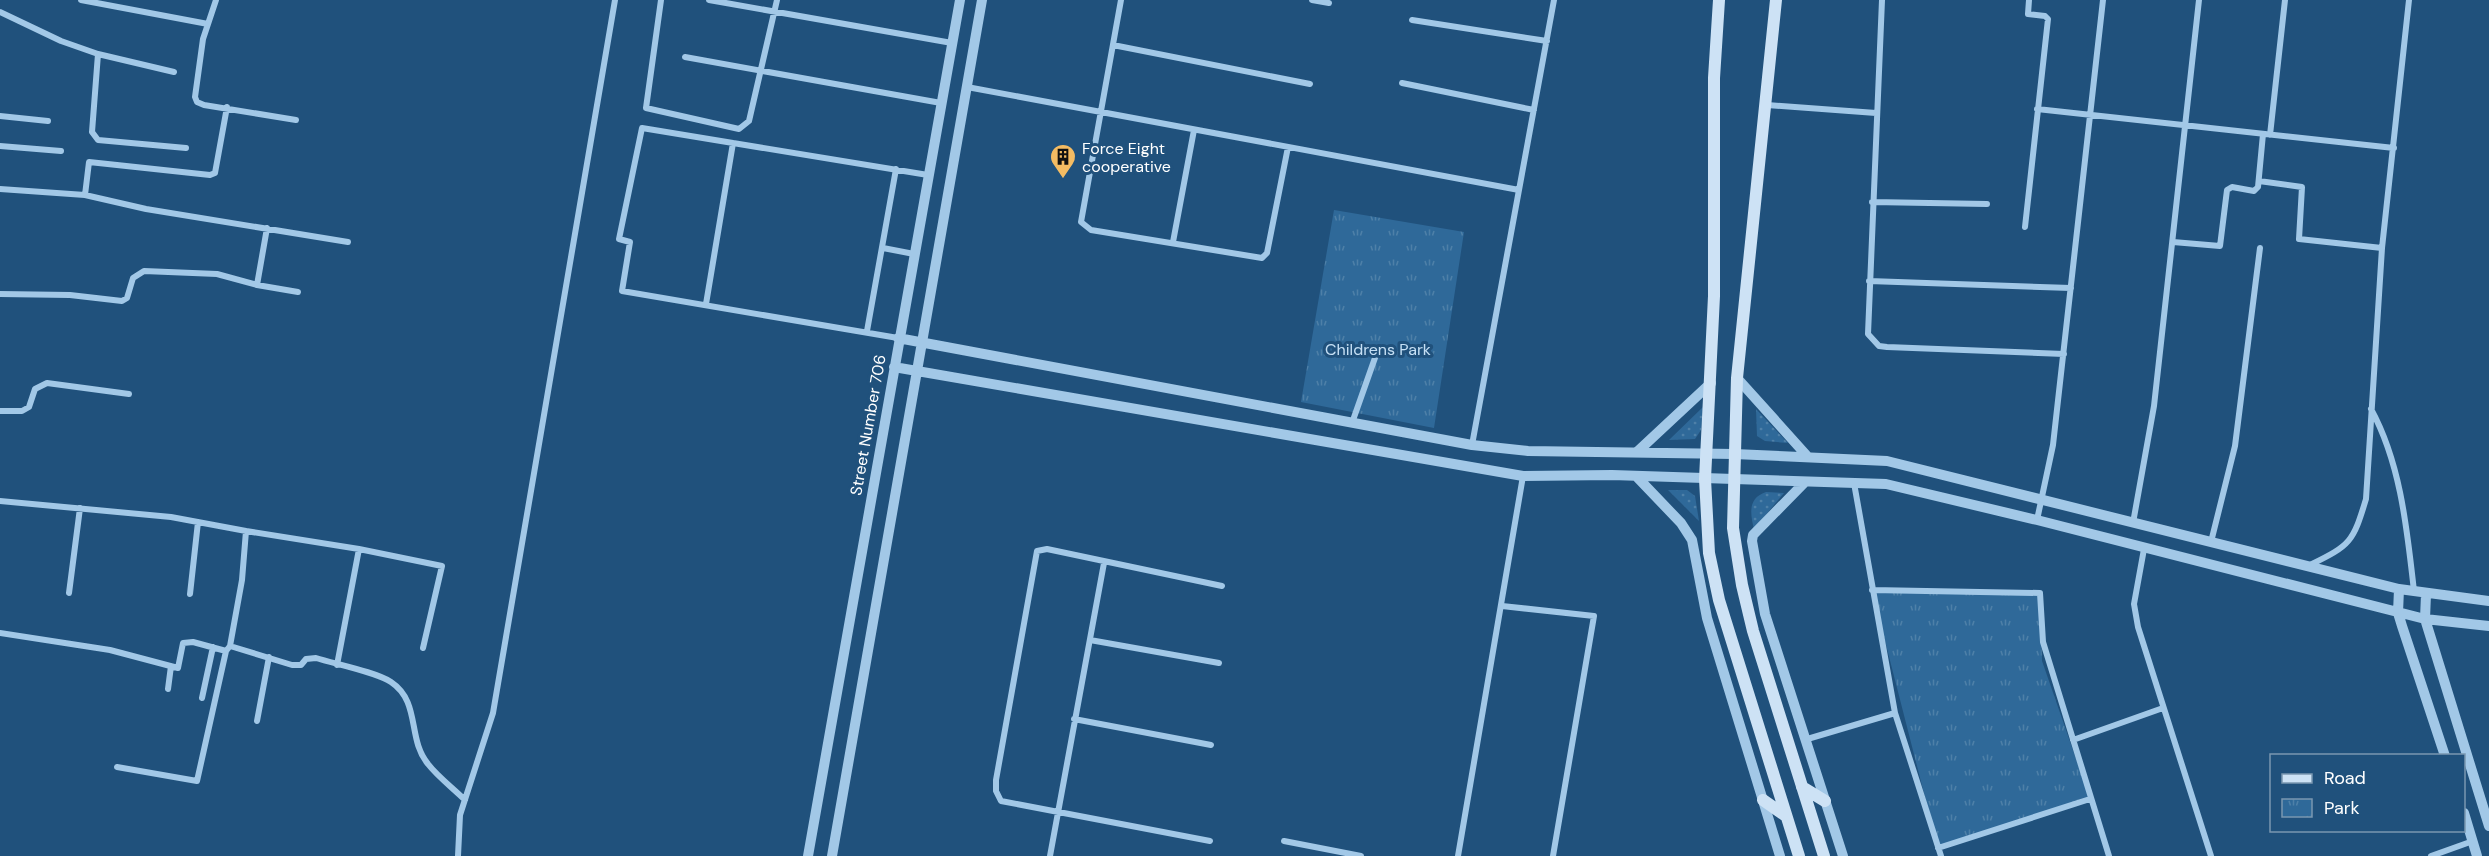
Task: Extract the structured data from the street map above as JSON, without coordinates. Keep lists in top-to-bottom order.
{
  "streets": {
    "street": ["Street Number 706"]
  },
  "parks": ["Childrens Park"],
  "places": {
    "building": ["Force Eight cooperative"]
  },
  "legend": ["Road", "Park"]
}
